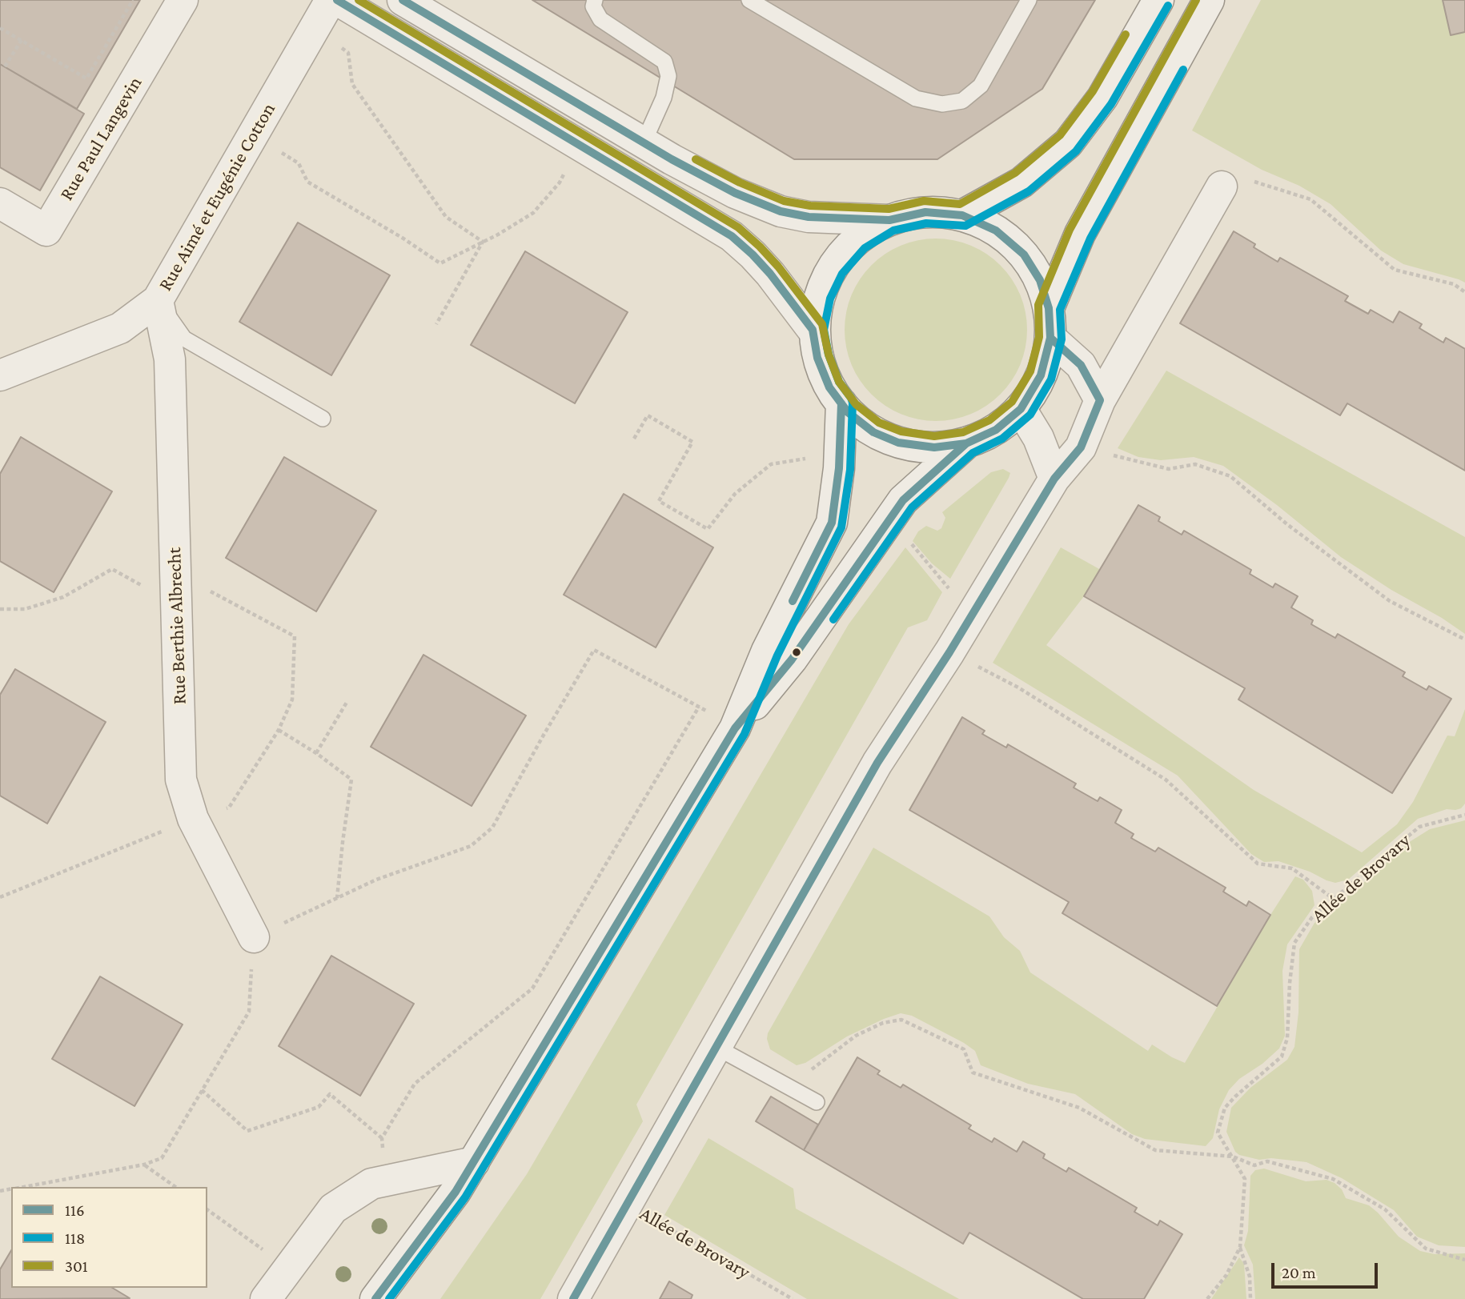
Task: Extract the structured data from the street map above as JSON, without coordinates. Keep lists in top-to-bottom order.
{
  "streets": {
    "street": ["Rue Paul Langevin", "Rue Aimé et Eugénie Cotton", "Rue Berthie Albrecht"],
    "path": ["Allée de Brovary"]
  },
  "crossings": [
    ["Rue Aimé et Eugénie Cotton", "Rue Berthie Albrecht"]
  ],
  "lines": ["transit line 116", "transit line 301", "transit line 118"],
  "legend": ["116", "118", "301"],
  "scale_bar": "20 m"
}
